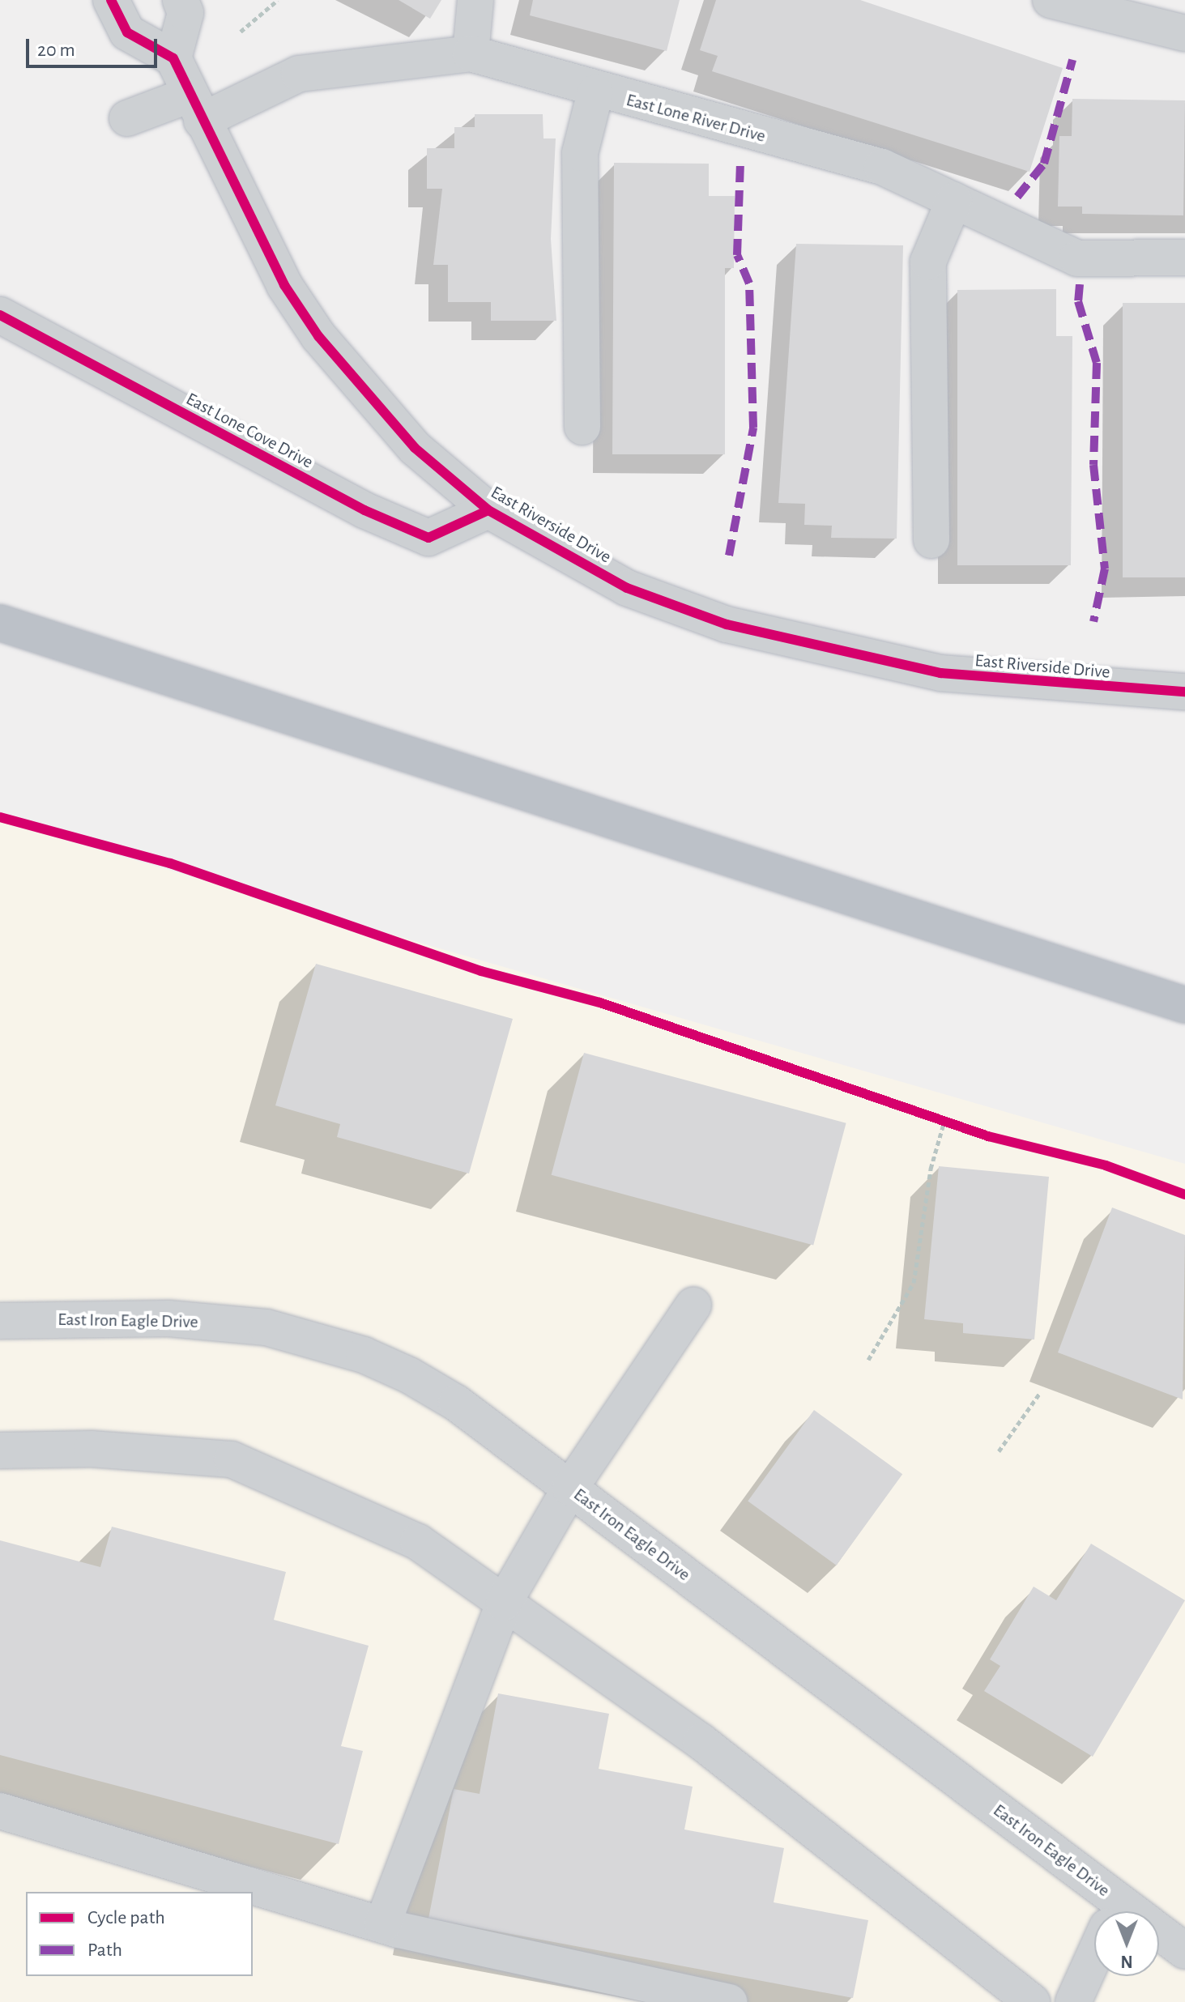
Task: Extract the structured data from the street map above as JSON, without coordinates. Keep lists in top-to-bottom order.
{
  "streets": {
    "street": [
      "East Lone River Drive",
      "East Lone Cove Drive",
      "East Riverside Drive",
      "East Iron Eagle Drive"
    ]
  },
  "crossings": [
    ["East Lone River Drive", "East Riverside Drive"],
    ["East Lone Cove Drive", "East Riverside Drive"]
  ],
  "legend": ["Cycle path", "Path"],
  "scale_bar": "20 m",
  "north": "bottom"
}
